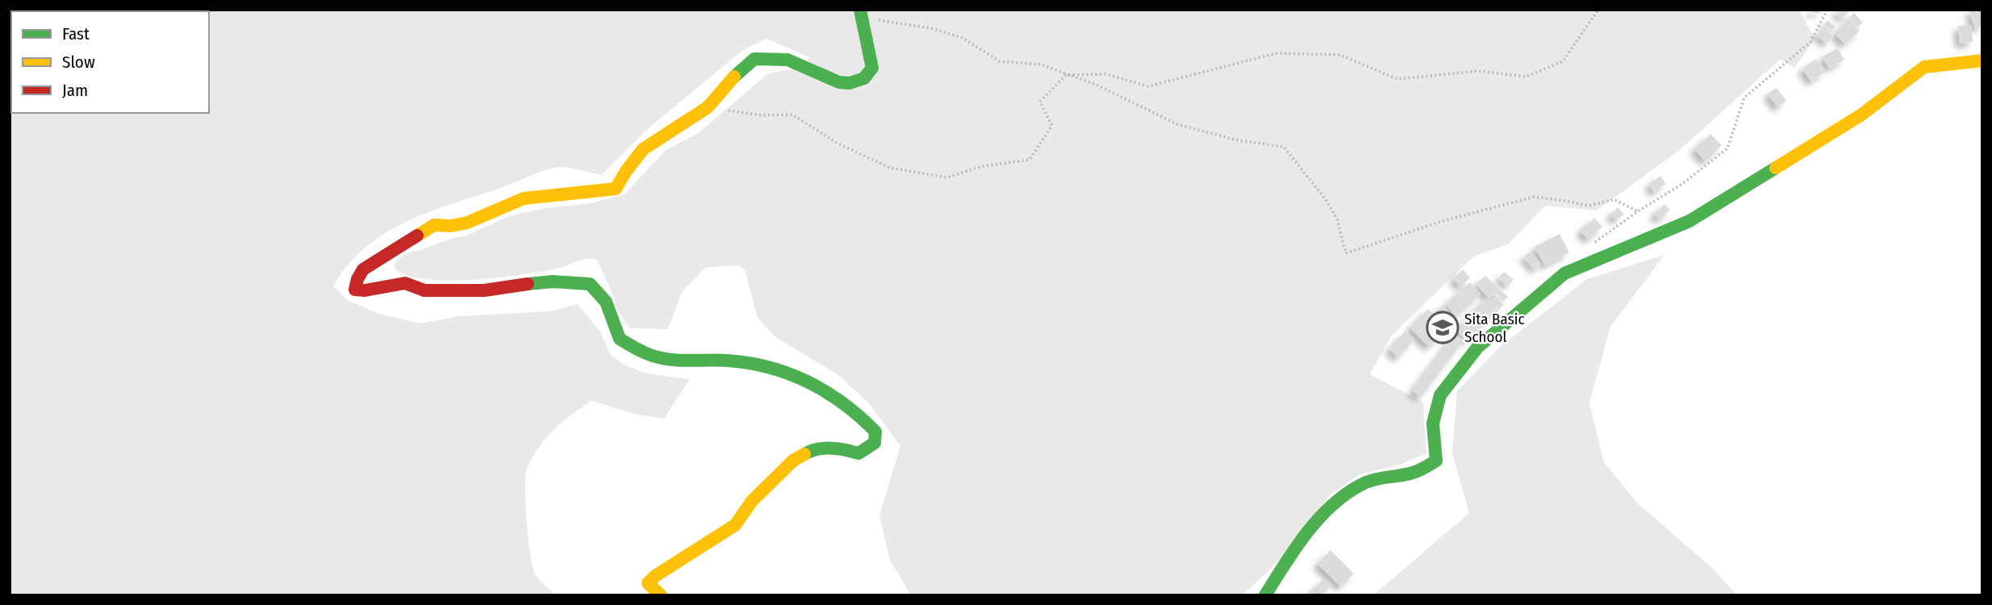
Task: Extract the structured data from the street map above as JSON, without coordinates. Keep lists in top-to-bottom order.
{
  "places": {
    "school or university": ["Sita Basic School"]
  },
  "legend": ["Fast", "Slow", "Jam"]
}
